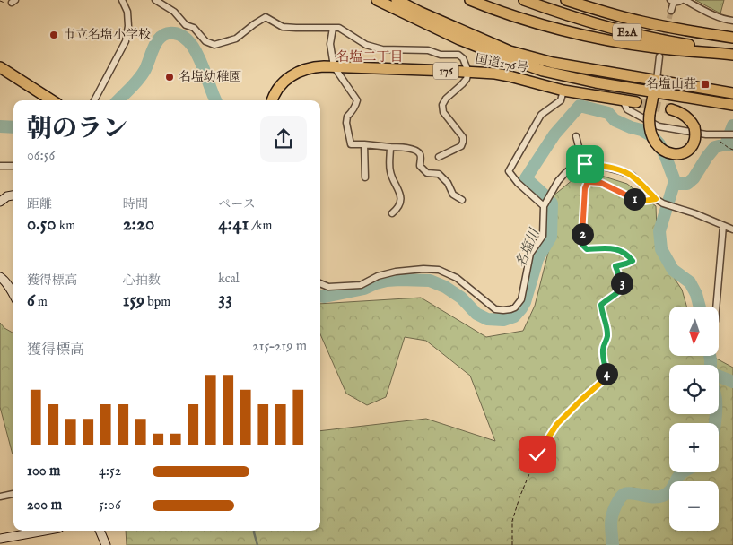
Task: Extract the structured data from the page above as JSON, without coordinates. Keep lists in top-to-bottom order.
{
  "streets": {
    "highway": ["E2A", "国道176号", "176"]
  },
  "districts": ["名塩二丁目"],
  "water": ["名塩川"],
  "places": {
    "other": ["市立名塩小学校", "名塩幼稚園"],
    "transit": ["名塩山荘"]
  },
  "north": "bottom",
  "page": {
    "heading": ["朝のラン", "06:56"],
    "stats": [
      ["距離", "0.50 km"],
      ["時間", "2:20"],
      ["ペース", "4:41 /km"],
      ["獲得標高", "6 m"],
      ["心拍数", "159 bpm"],
      ["kcal", "33"]
    ],
    "pins": [
      "1",
      "2",
      "3",
      "4"
    ],
    "map_buttons": ["+", "−"],
    "chart": ["獲得標高", "215–219 m"],
    "list": [
      {
        "name": "100 m",
        "note": "4:52"
      },
      {
        "name": "200 m",
        "note": "5:06"
      }
    ]
  }
}
